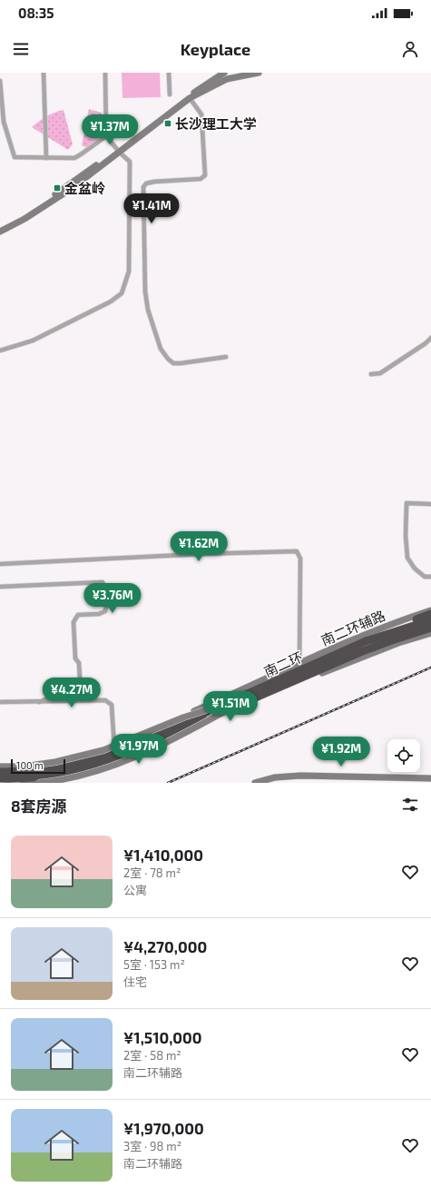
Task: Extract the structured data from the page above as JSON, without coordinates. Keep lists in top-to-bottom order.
{
  "streets": {
    "highway": ["南二环"],
    "main road": ["南二环辅路"]
  },
  "places": {
    "transit": ["长沙理工大学", "金盆岭"]
  },
  "scale_bar": "100 m",
  "page": {
    "status": "08:35",
    "header": "Keyplace",
    "price": [
      "¥1.37M",
      "¥1.41M",
      "¥1.62M",
      "¥3.76M",
      "¥4.27M",
      "¥1.51M",
      "¥1.97M",
      "¥1.92M"
    ],
    "scale": "100 m",
    "heading": "8套房源",
    "list": [
      {
        "name": "¥1,410,000",
        "note": "2室 · 78 m² · 公寓"
      },
      {
        "name": "¥4,270,000",
        "note": "5室 · 153 m² · 住宅"
      },
      {
        "name": "¥1,510,000",
        "note": "2室 · 58 m² · 南二环辅路"
      },
      {
        "name": "¥1,970,000",
        "note": "3室 · 98 m² · 南二环辅路"
      }
    ]
  }
}
